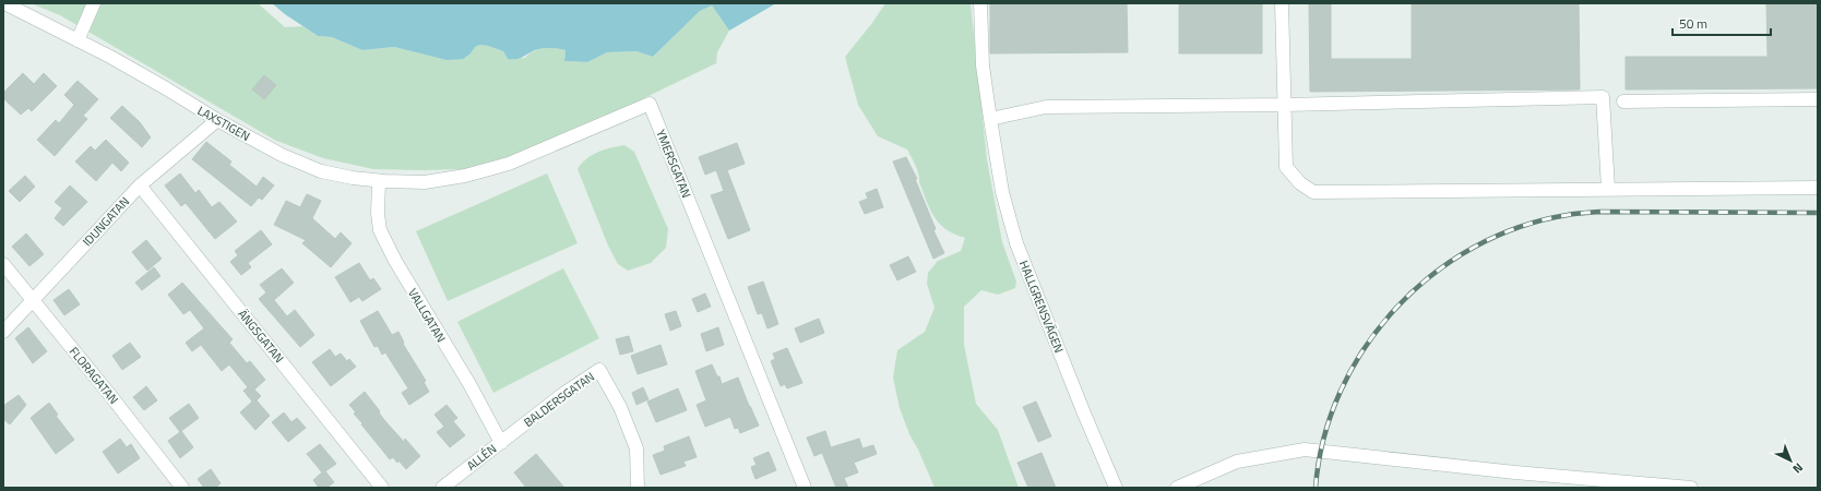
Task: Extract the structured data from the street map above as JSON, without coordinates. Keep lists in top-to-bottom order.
{
  "streets": {
    "street": [
      "LAXSTIGEN",
      "YMERSGATAN",
      "IDUNGATAN",
      "HALLGRENSVÄGEN",
      "VALLGATAN",
      "ÄNGSGATAN",
      "FLORAGATAN",
      "BALDERSGATAN",
      "ALLÉN"
    ]
  },
  "crossings": [
    ["LAXSTIGEN", "YMERSGATAN"],
    ["LAXSTIGEN", "IDUNGATAN"],
    ["LAXSTIGEN", "VALLGATAN"],
    ["YMERSGATAN", "VALLGATAN"],
    ["IDUNGATAN", "ÄNGSGATAN"],
    ["IDUNGATAN", "FLORAGATAN"],
    ["VALLGATAN", "BALDERSGATAN"],
    ["VALLGATAN", "ALLÉN"],
    ["BALDERSGATAN", "ALLÉN"]
  ],
  "scale_bar": "50 m",
  "north": "bottom right"
}
